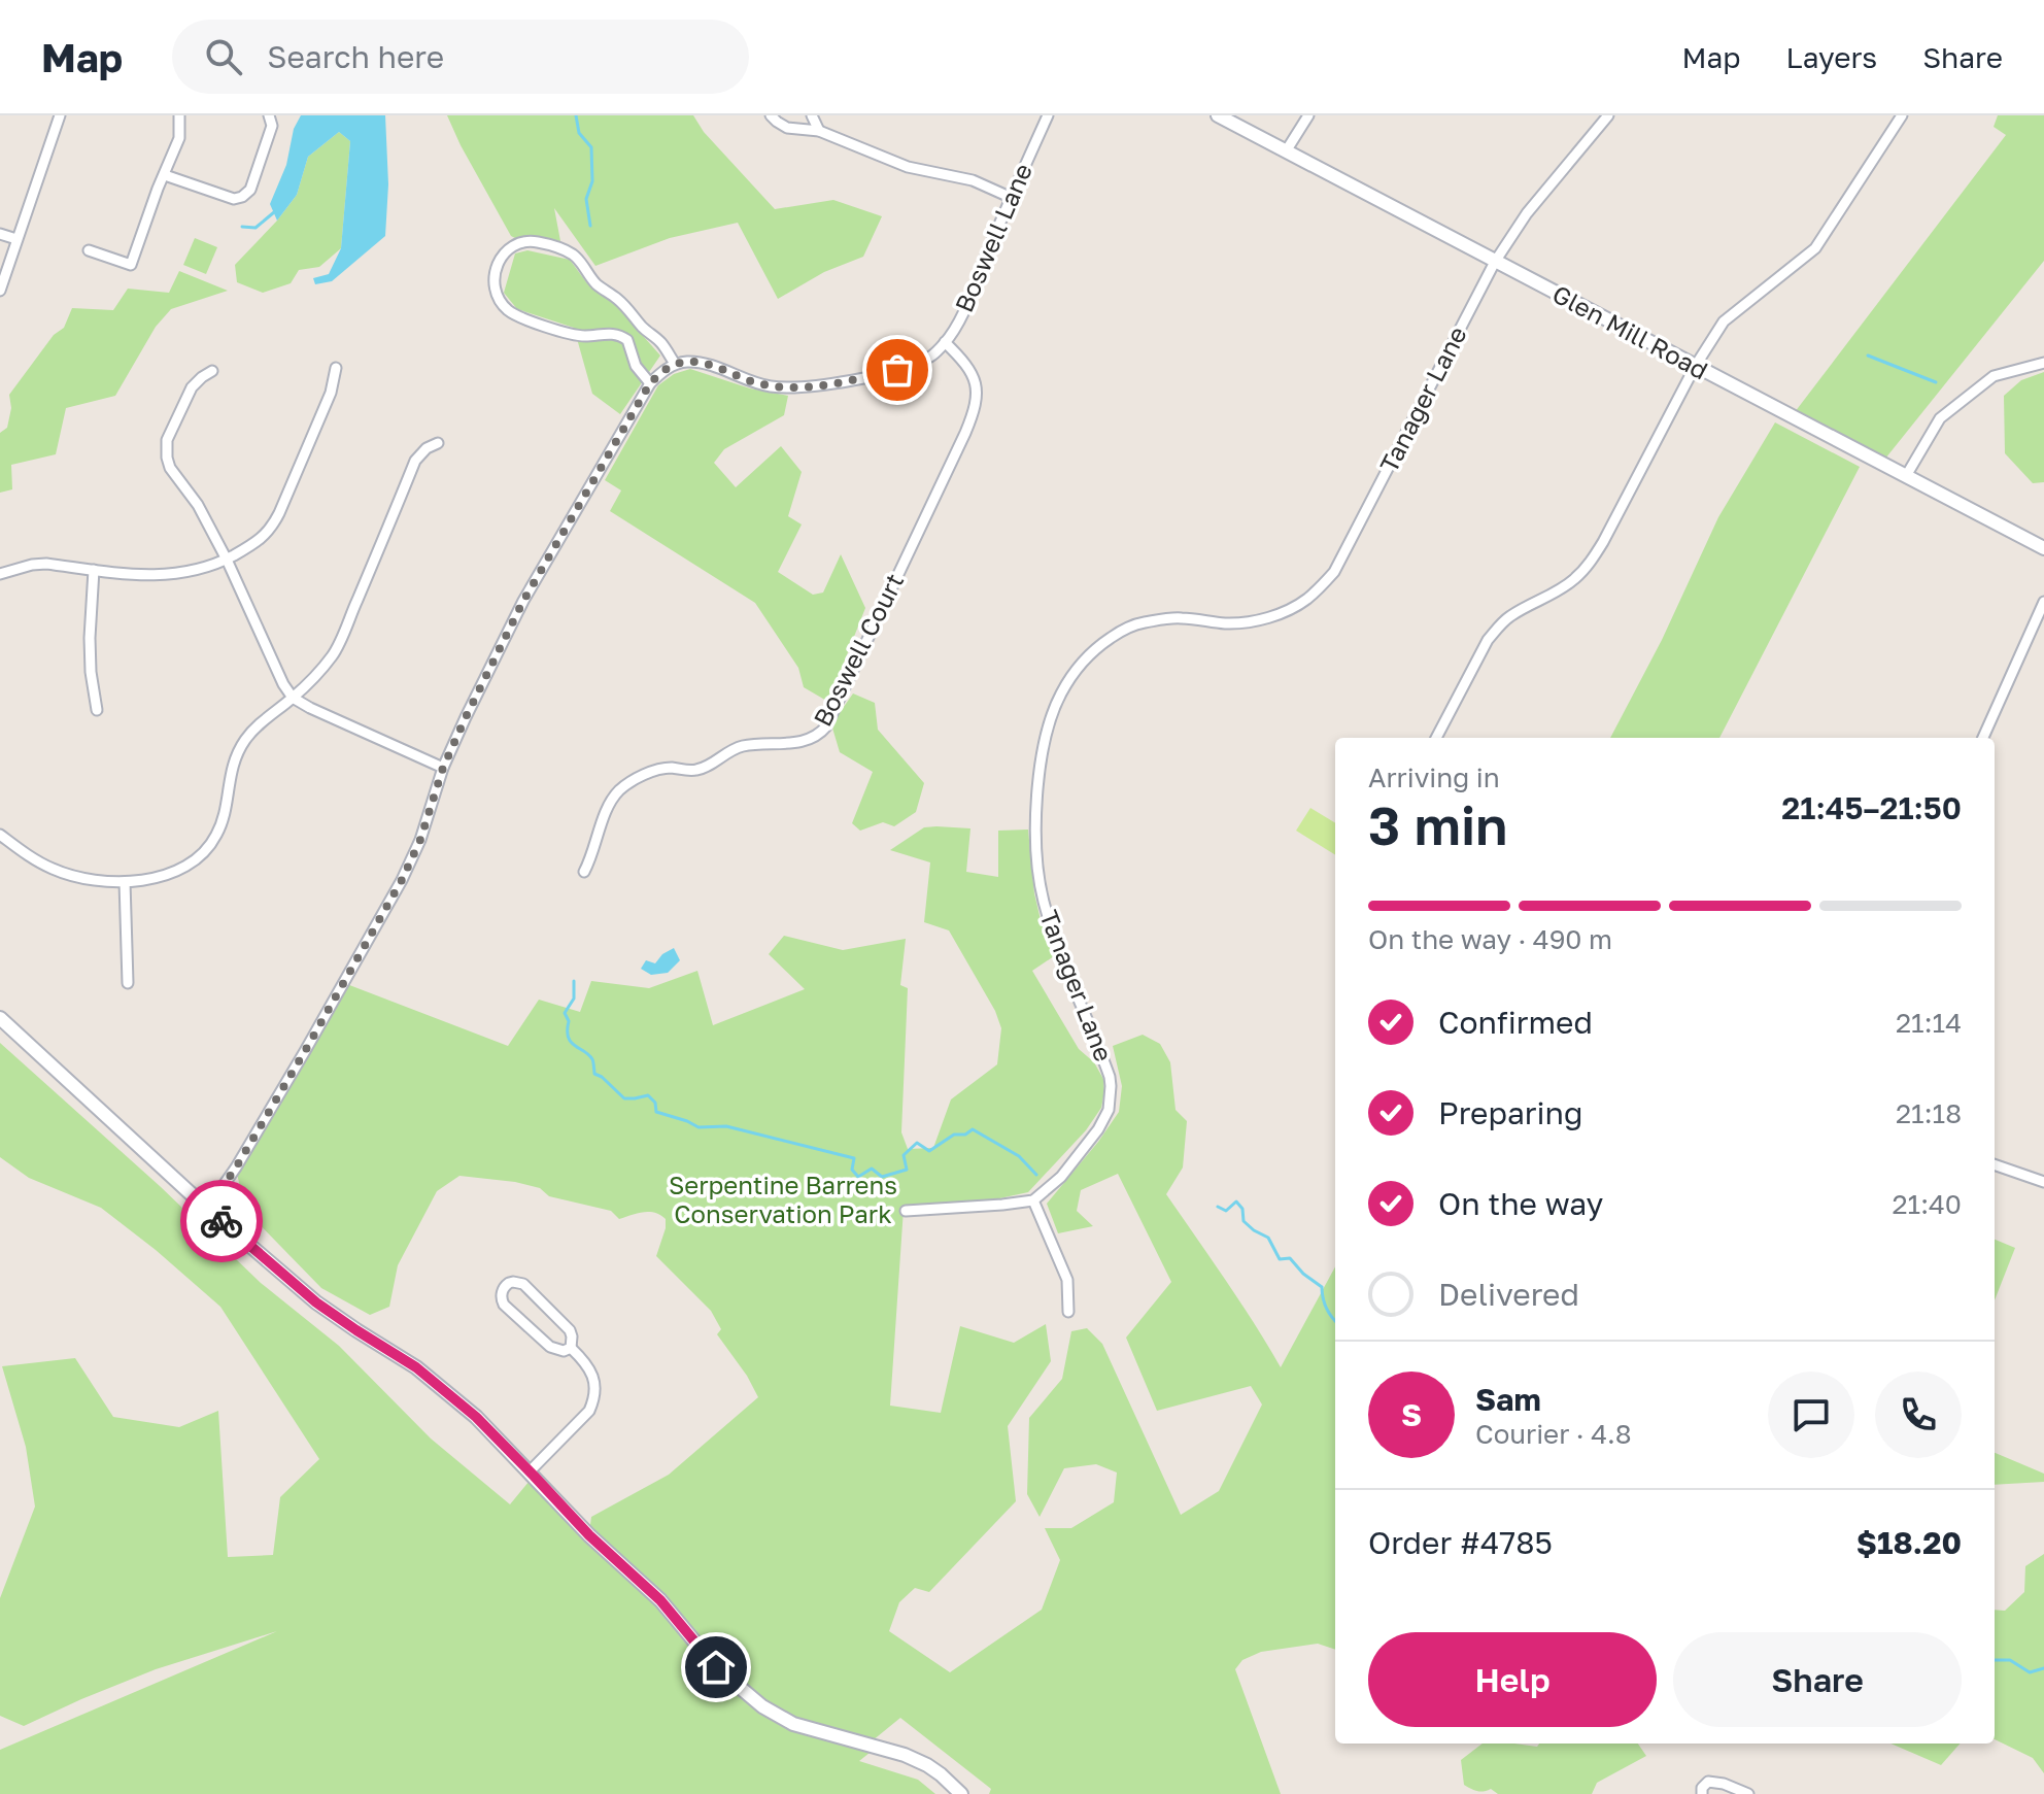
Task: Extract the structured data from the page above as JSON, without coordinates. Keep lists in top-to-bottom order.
{
  "streets": {
    "main road": ["Glen Mill Road"],
    "street": ["Boswell Lane", "Tanager Lane", "Boswell Court"]
  },
  "crossings": [
    ["Boswell Lane", "Boswell Court"],
    ["Glen Mill Road", "Tanager Lane"]
  ],
  "parks": ["Serpentine Barrens Conservation Park"],
  "page": {
    "header": "Map",
    "search": "Search here",
    "nav": ["Map", "Layers", "Share"],
    "heading": ["3 min", "Arriving in", "21:45–21:50"],
    "panel": [
      "Sam",
      "Courier · 4.8",
      "Order #4785",
      "$18.20"
    ],
    "bar": "On the way · 490 m",
    "list": [
      ["Confirmed", "21:14"],
      ["Preparing", "21:18"],
      ["On the way", "21:40"],
      "Delivered"
    ],
    "round": "S",
    "buttons": ["Help", "Share"]
  }
}
